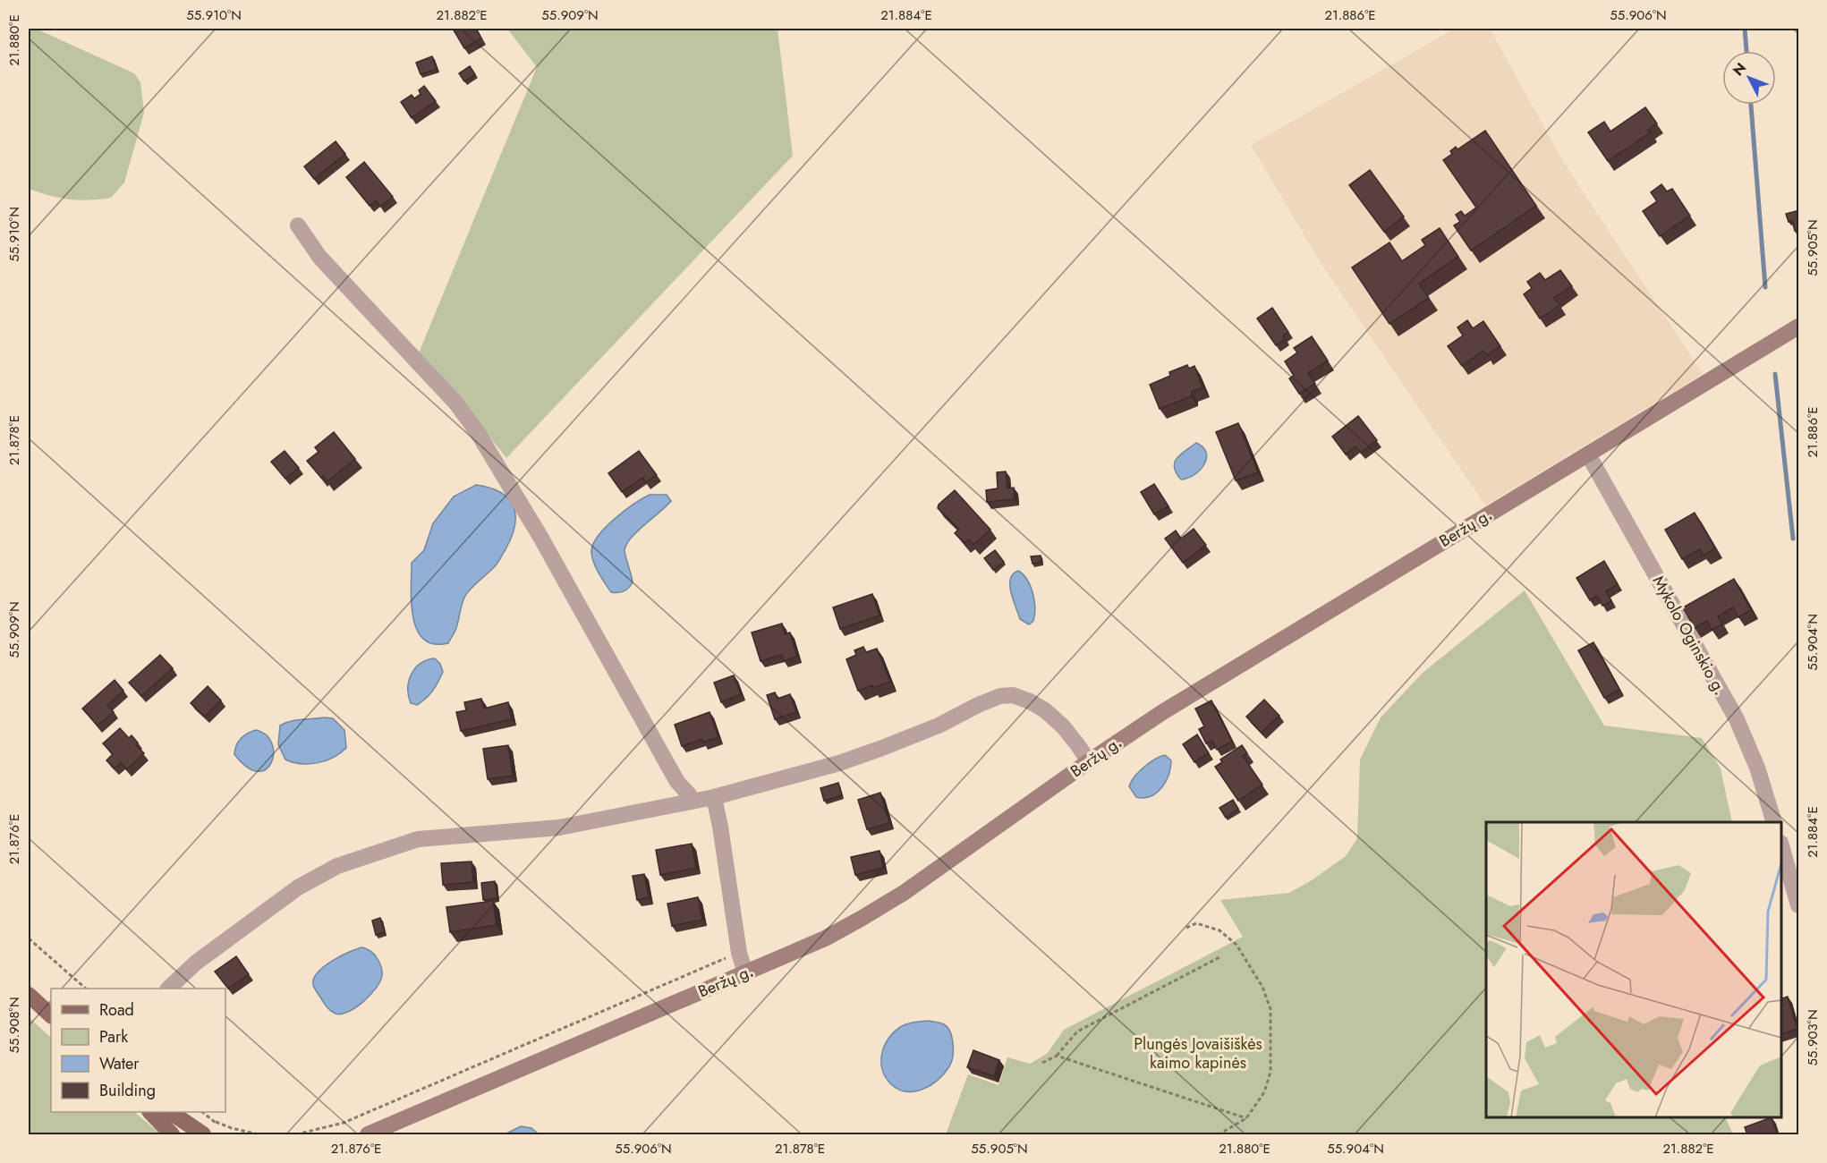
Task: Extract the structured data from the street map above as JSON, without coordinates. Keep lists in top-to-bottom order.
{
  "streets": {
    "main road": ["Beržų g."],
    "street": ["Mykolo Oginskio g."]
  },
  "crossings": [
    ["Beržų g.", "Mykolo Oginskio g."]
  ],
  "parks": ["Plungės Jovaišiškės kaimo kapinės"],
  "legend": [
    "Road",
    "Park",
    "Water",
    "Building"
  ],
  "north": "top left",
  "coordinates": [
    "55.910°N",
    "21.882°E",
    "55.909°N",
    "21.884°E",
    "21.886°E",
    "55.906°N",
    "21.880°E",
    "55.905°N",
    "21.878°E",
    "55.904°N",
    "21.876°E",
    "55.908°N",
    "55.903°N"
  ]
}
